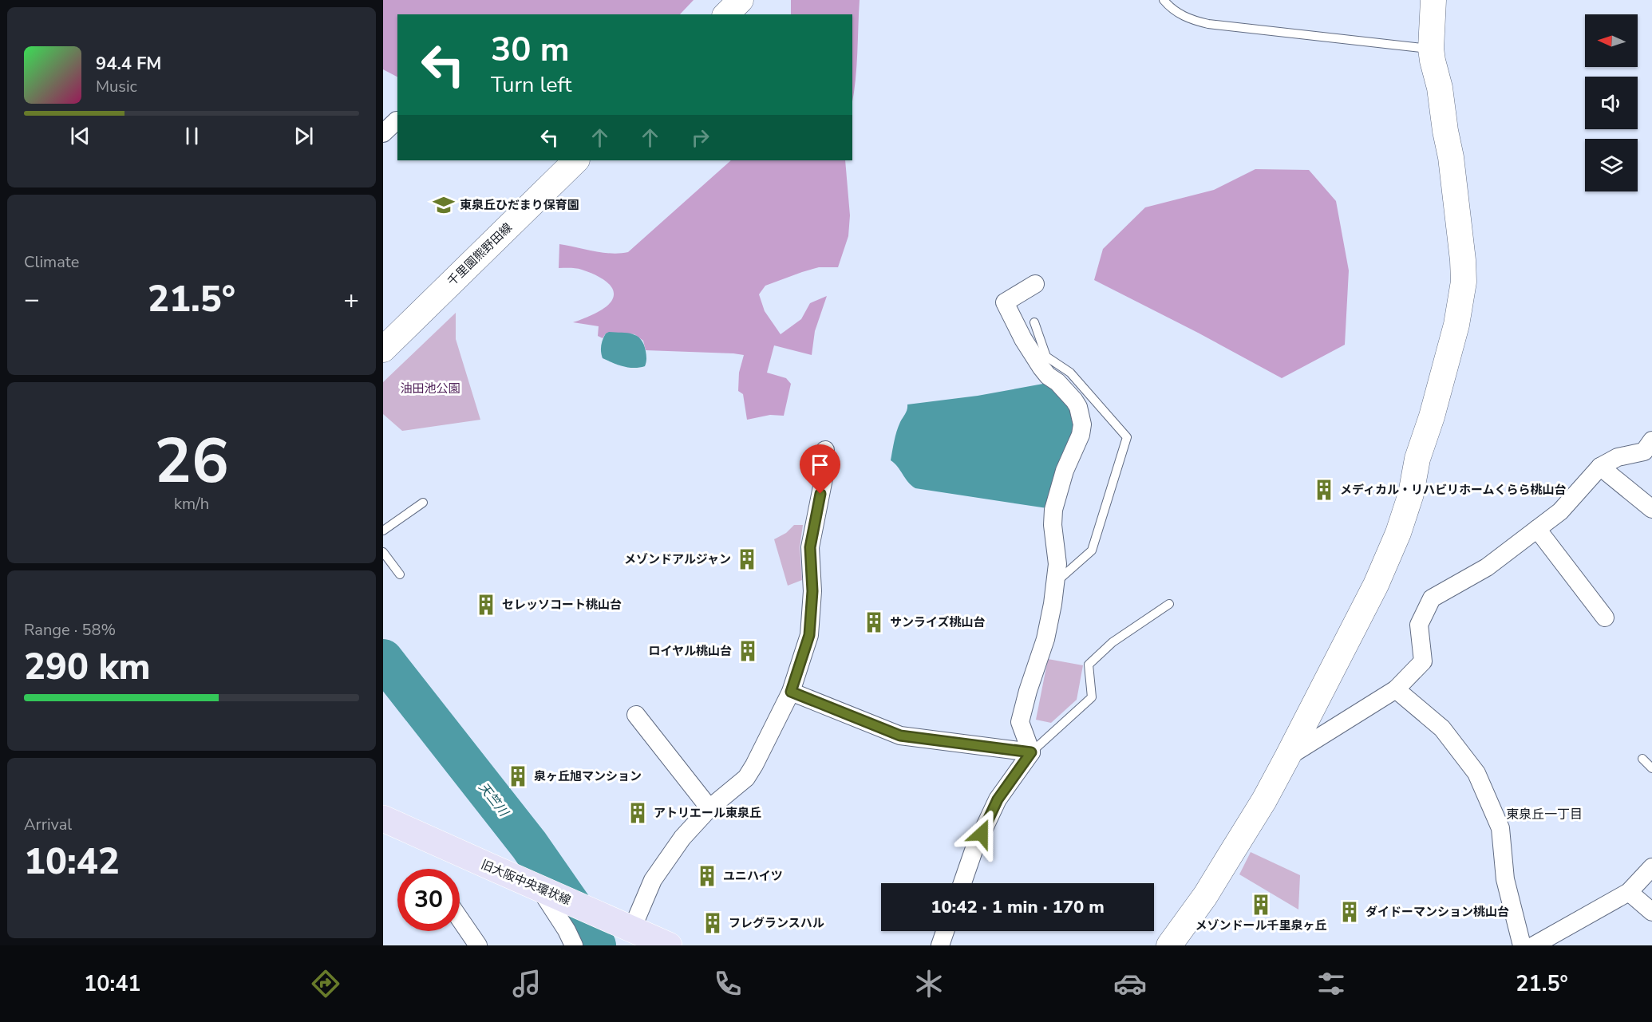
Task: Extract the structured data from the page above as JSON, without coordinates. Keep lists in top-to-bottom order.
{
  "streets": {
    "main road": ["旧大阪中央環状線"],
    "street": ["千里園熊野田線"]
  },
  "districts": ["東泉丘一丁目"],
  "water": ["天竺川"],
  "parks": ["油田池公園"],
  "places": {
    "school or university": ["東泉丘ひだまり保育園"],
    "building": [
      "メディカル・リハビリホームくらら桃山台",
      "メゾンドアルジャン",
      "セレッソコート桃山台",
      "サンライズ桃山台",
      "ロイヤル桃山台",
      "泉ヶ丘旭マンション",
      "アトリエール東泉丘",
      "ユニハイツ",
      "メゾンドール千里泉ヶ丘",
      "ダイドーマンション桃山台",
      "フレグランスハル"
    ]
  },
  "north": "left",
  "page": {
    "turn": ["30 m", "Turn left"],
    "song": ["94.4 FM", "Music"],
    "tile": [
      "Climate",
      ["26", "km/h"],
      ["Range · 58%", "290 km"],
      ["Arrival", "10:42"]
    ],
    "heat": ["−", "21.5°", "+"],
    "limit": "30",
    "trip": "10:42 · 1 min · 170 m",
    "tabs": ["10:41", "21.5°"]
  }
}
